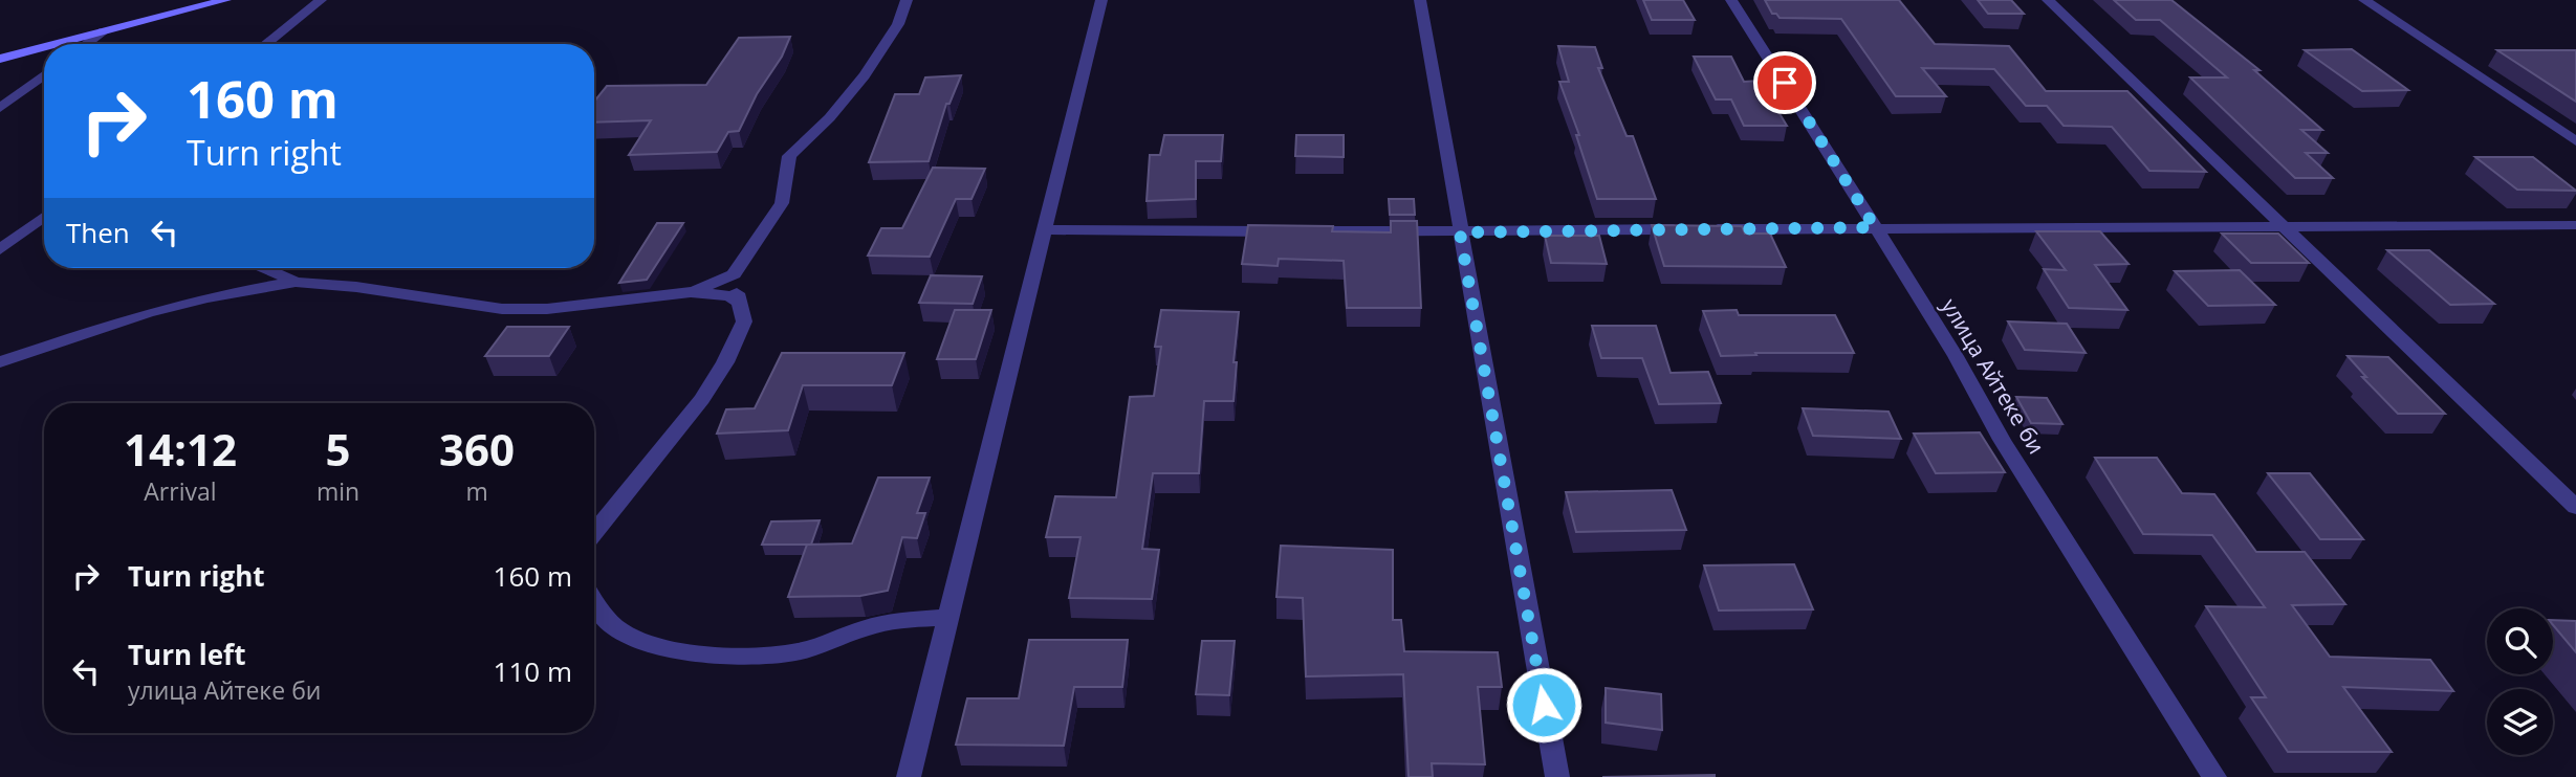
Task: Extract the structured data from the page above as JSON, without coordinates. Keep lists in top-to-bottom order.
{
  "streets": {
    "street": ["улица Айтеке би"]
  },
  "page": {
    "turn": ["160 m", "Turn right"],
    "then": "Then",
    "eta": [
      "14:12",
      "Arrival",
      "5",
      "min",
      "360",
      "m"
    ],
    "list": [
      {
        "name": "Turn right",
        "value": "160 m"
      },
      {
        "name": "Turn left",
        "note": "улица Айтеке би",
        "value": "110 m"
      }
    ]
  }
}
